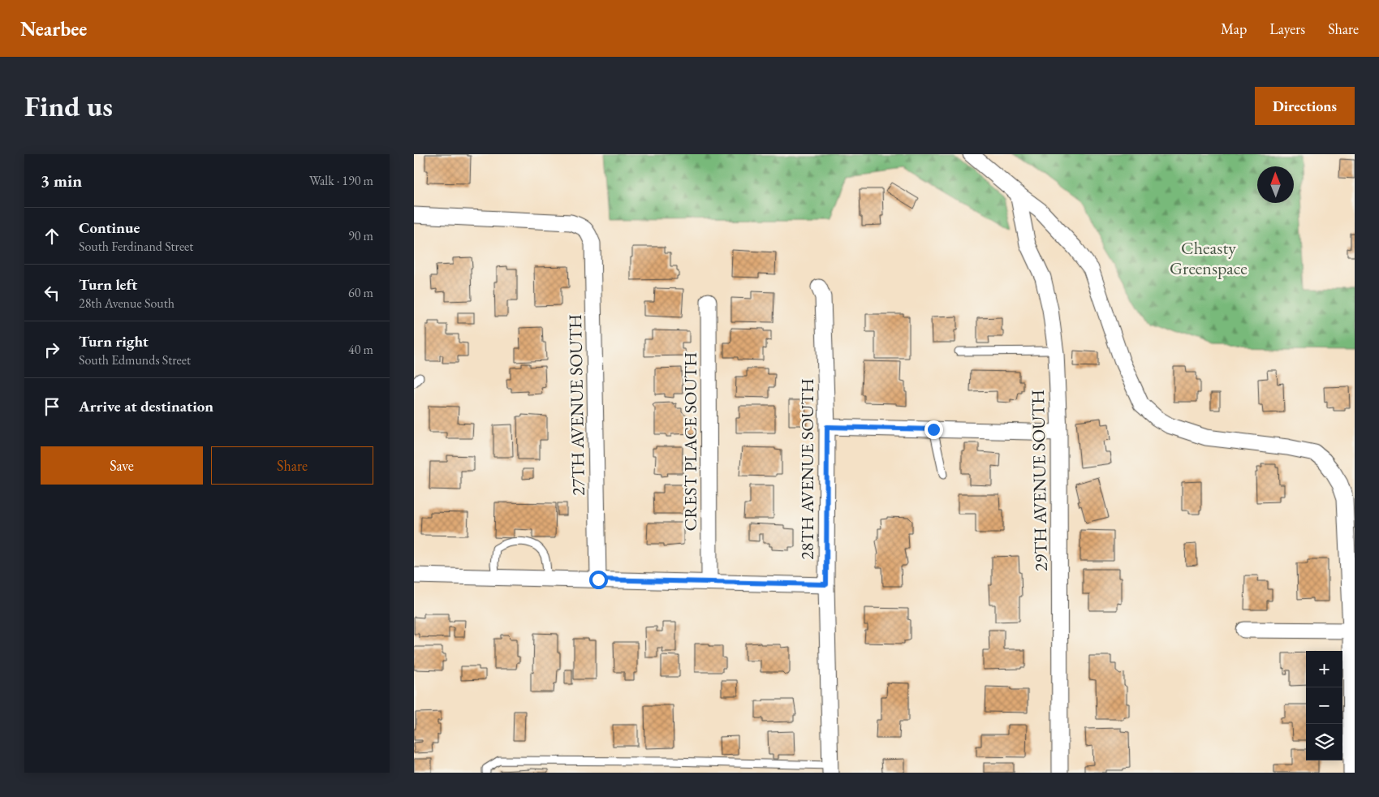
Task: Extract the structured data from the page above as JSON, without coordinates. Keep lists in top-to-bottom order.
{
  "streets": {
    "street": [
      "27TH AVENUE SOUTH",
      "CREST PLACE SOUTH",
      "28TH AVENUE SOUTH",
      "29TH AVENUE SOUTH"
    ]
  },
  "parks": ["Cheasty Greenspace"],
  "north": "top",
  "page": {
    "header": "Nearbee",
    "nav": ["Map", "Layers", "Share"],
    "buttons": [
      "Directions",
      ["Save", "Share"]
    ],
    "title": "Find us",
    "heading": ["3 min", "Walk · 190 m"],
    "list": [
      ["Continue", "South Ferdinand Street", "90 m"],
      ["Turn left", "28th Avenue South", "60 m"],
      ["Turn right", "South Edmunds Street", "40 m"],
      "Arrive at destination"
    ],
    "map_buttons": ["+", "−"]
  }
}
